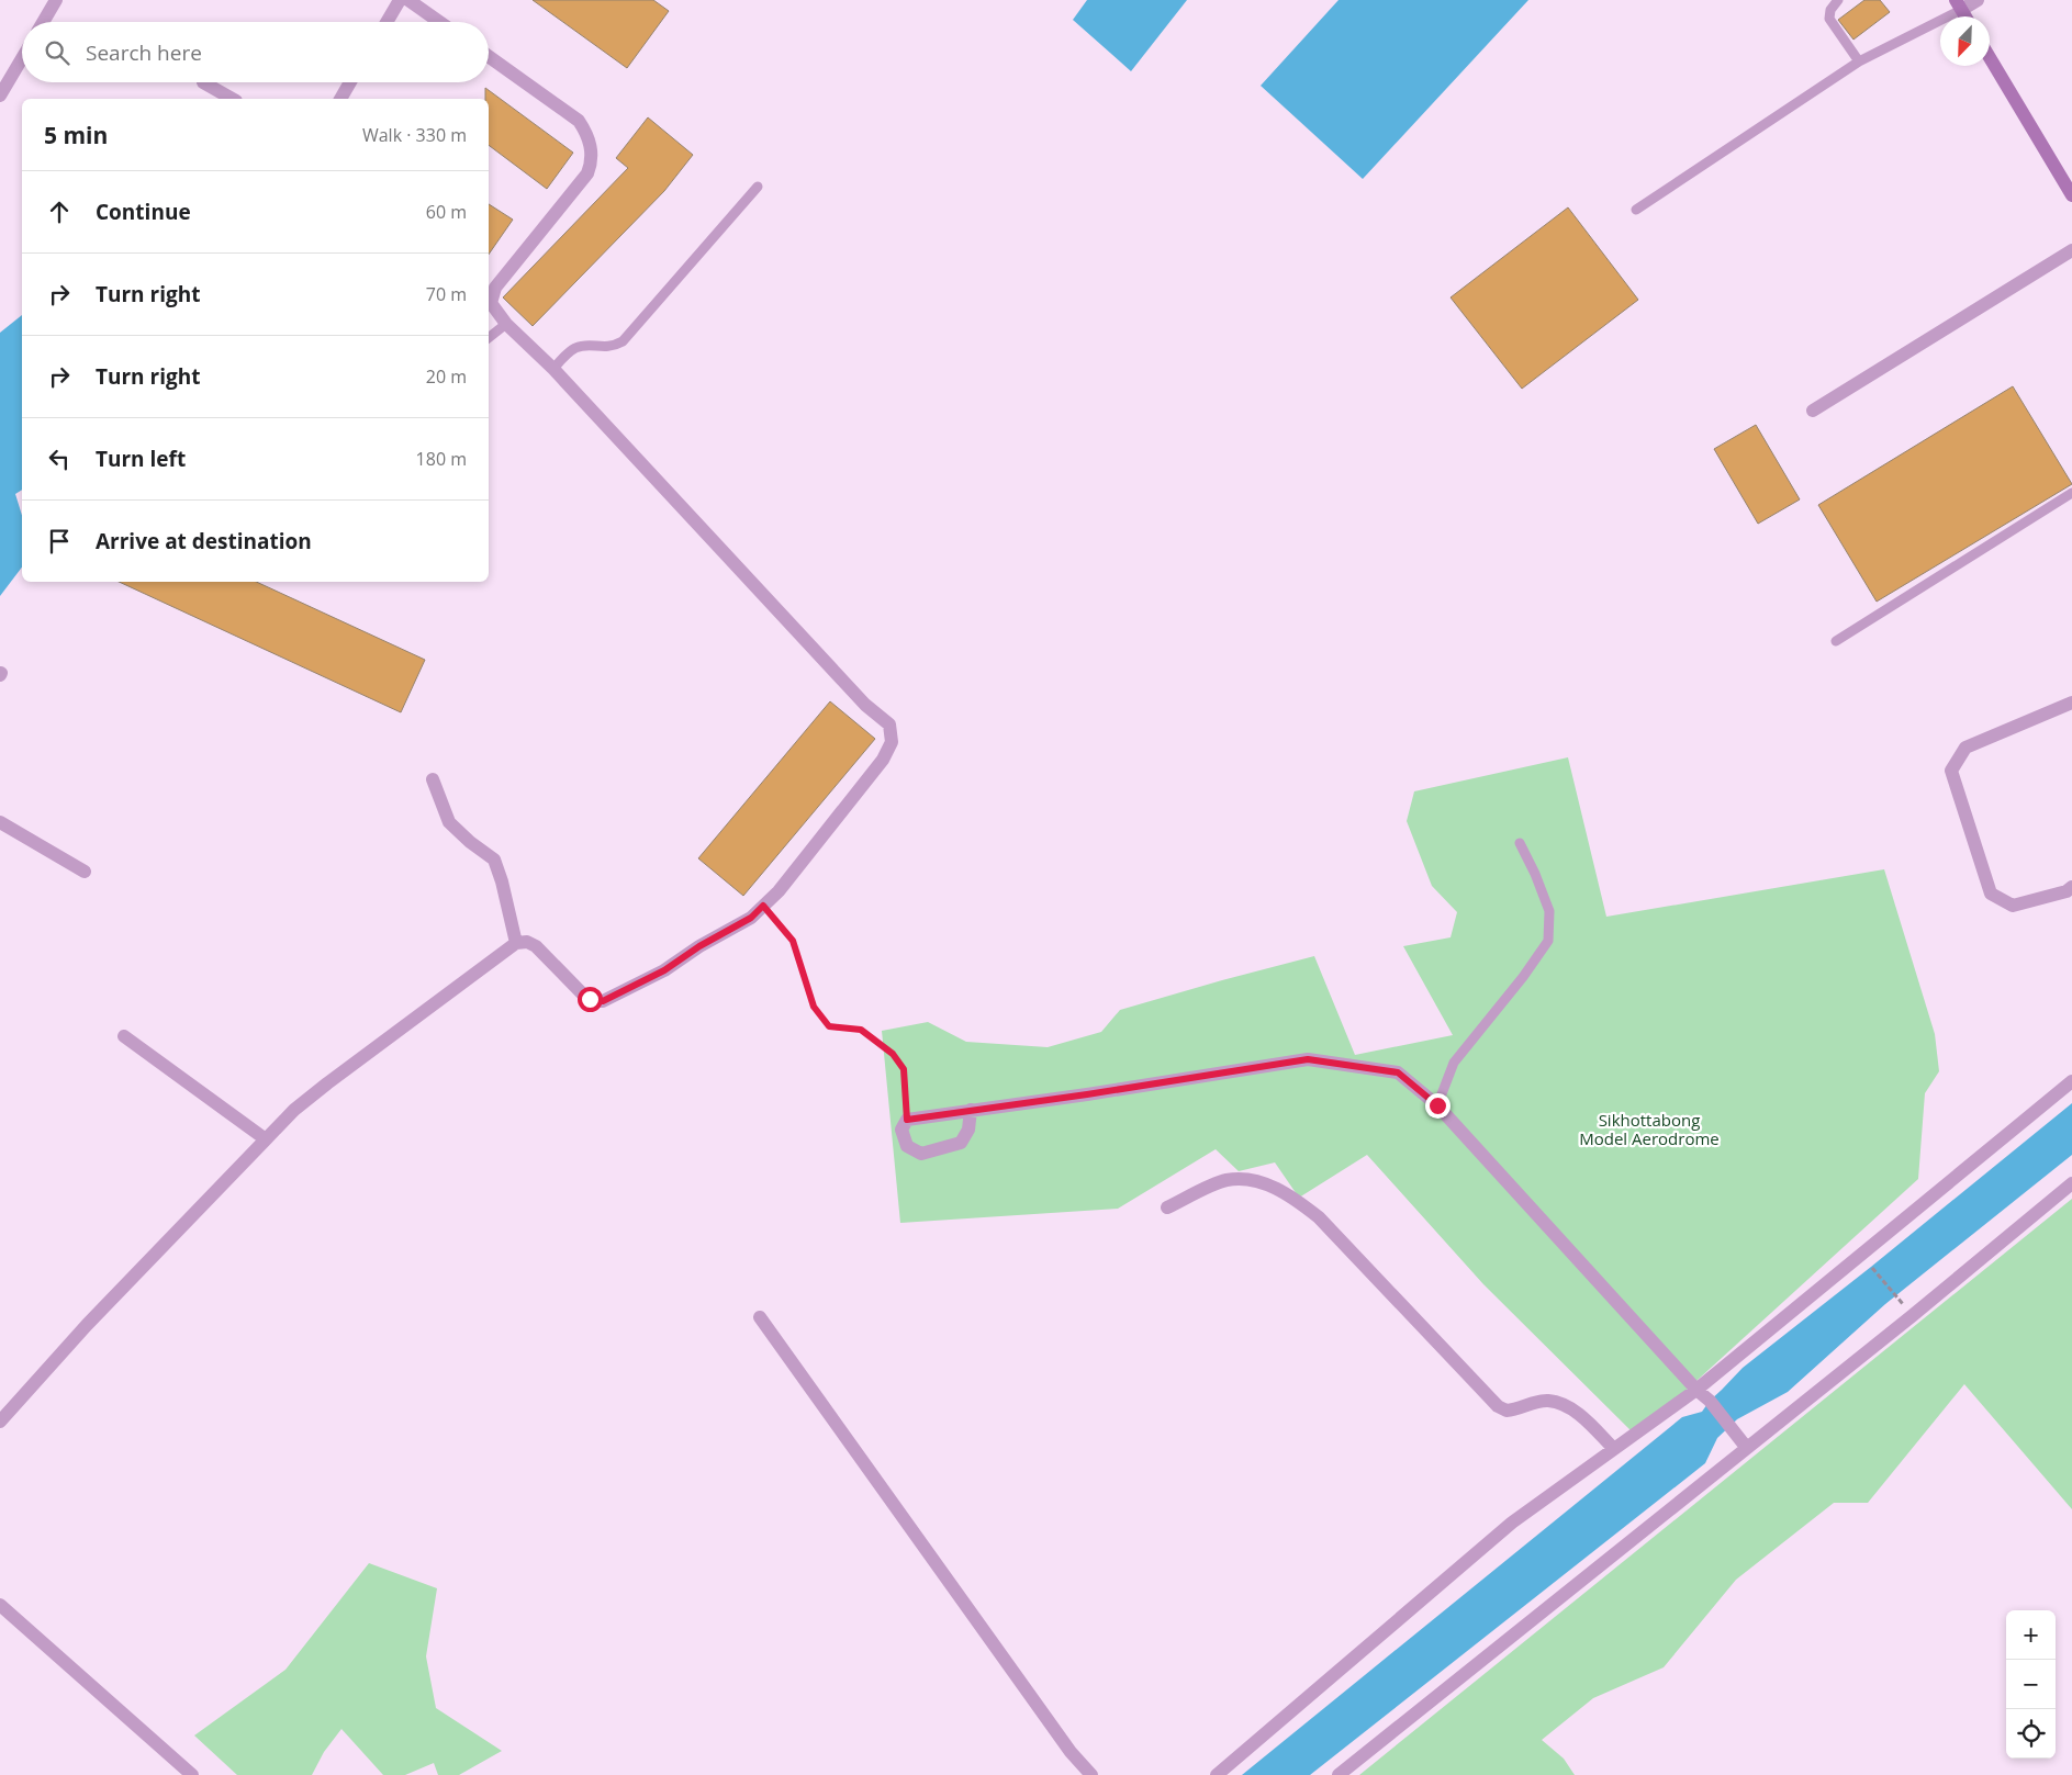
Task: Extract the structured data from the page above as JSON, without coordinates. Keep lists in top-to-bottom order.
{
  "parks": ["Sikhottabong Model Aerodrome"],
  "north": "bottom left",
  "page": {
    "search": "Search here",
    "heading": ["5 min", "Walk · 330 m"],
    "list": [
      ["Continue", "60 m"],
      ["Turn right", "70 m"],
      ["Turn right", "20 m"],
      ["Turn left", "180 m"],
      "Arrive at destination"
    ],
    "map_buttons": ["+", "−"]
  }
}
